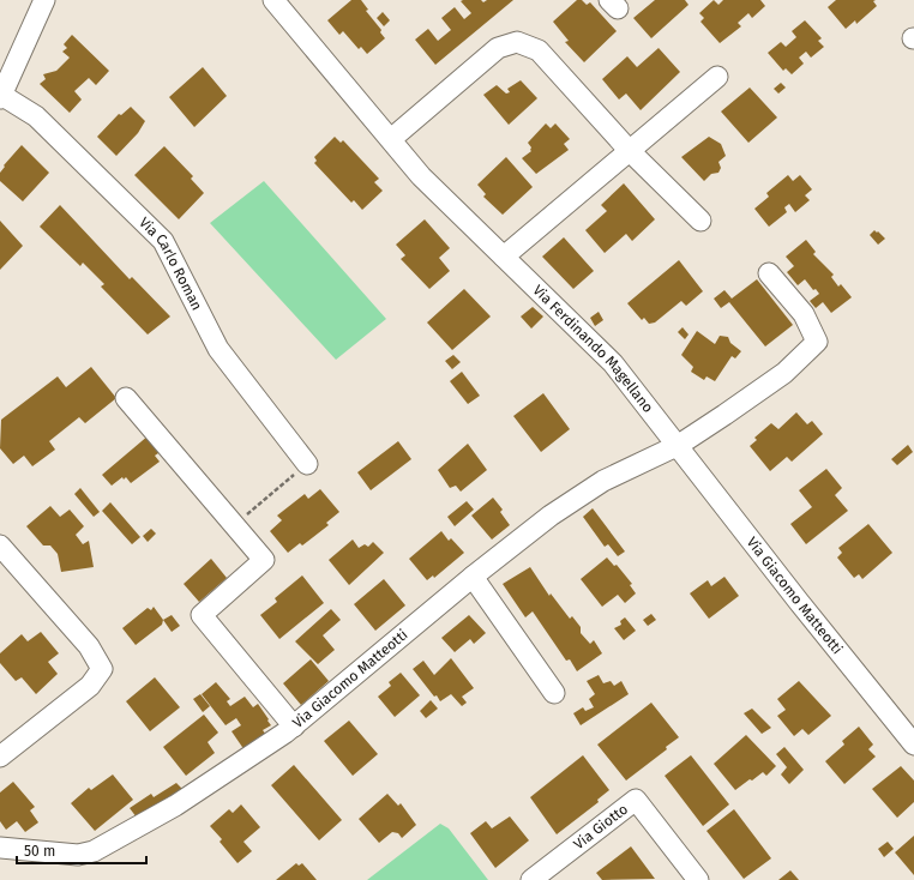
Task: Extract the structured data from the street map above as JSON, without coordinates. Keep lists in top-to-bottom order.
{
  "streets": {
    "street": [
      "Via Carlo Roman",
      "Via Ferdinando Magellano",
      "Via Giacomo Matteotti",
      "Via Giotto"
    ]
  },
  "crossings": [
    ["Via Ferdinando Magellano", "Via Giacomo Matteotti"]
  ],
  "scale_bar": "50 m"
}
